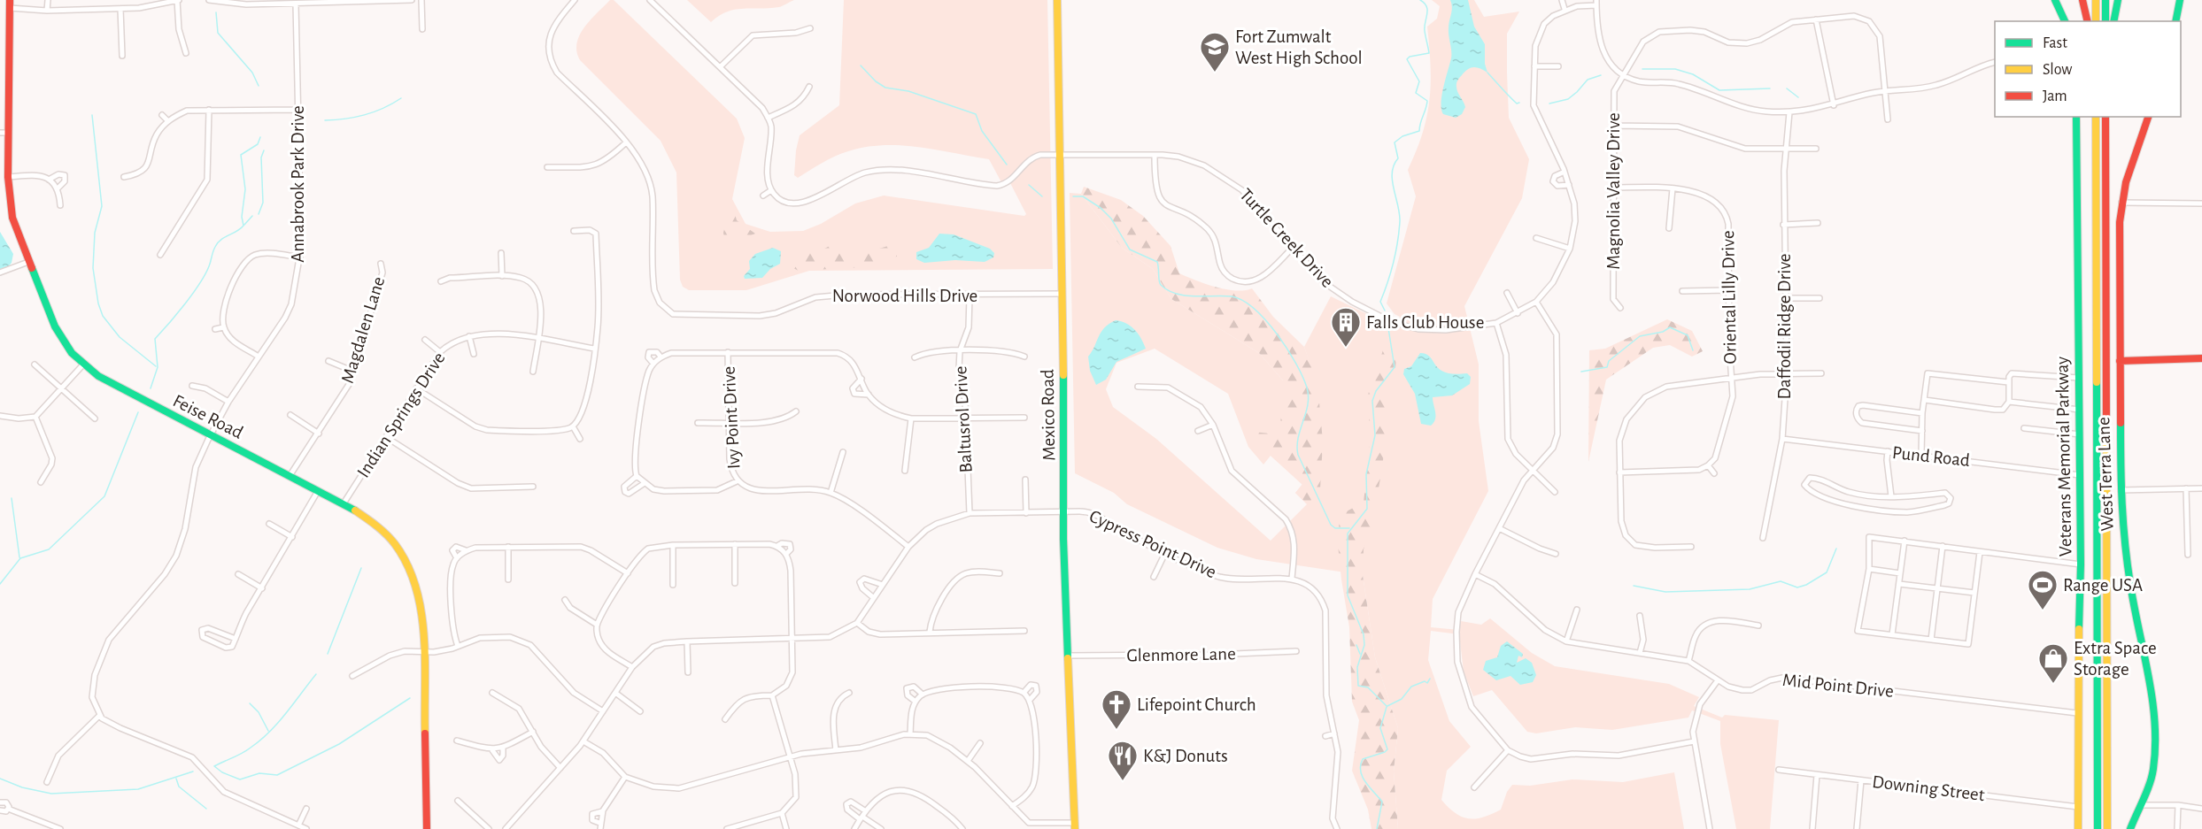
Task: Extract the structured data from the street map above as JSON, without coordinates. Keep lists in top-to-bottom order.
{
  "streets": {
    "main road": [
      "Mexico Road",
      "Feise Road",
      "Veterans Memorial Parkway",
      "West Terra Lane"
    ],
    "street": [
      "Annabrook Park Drive",
      "Magnolia Valley Drive",
      "Turtle Creek Drive",
      "Norwood Hills Drive",
      "Oriental Lilly Drive",
      "Daffodil Ridge Drive",
      "Magdalen Lane",
      "Indian Springs Drive",
      "Ivy Point Drive",
      "Baltusrol Drive",
      "Pund Road",
      "Cypress Point Drive",
      "Glenmore Lane",
      "Mid Point Drive",
      "Downing Street"
    ]
  },
  "crossings": [
    ["Annabrook Park Drive", "Feise Road"],
    ["Magnolia Valley Drive", "Oriental Lilly Drive"],
    ["Turtle Creek Drive", "Mexico Road"],
    ["Norwood Hills Drive", "Mexico Road"],
    ["Norwood Hills Drive", "Baltusrol Drive"],
    ["Daffodil Ridge Drive", "Pund Road"],
    ["Magdalen Lane", "Feise Road"],
    ["Indian Springs Drive", "Feise Road"],
    ["Mexico Road", "Cypress Point Drive"],
    ["Mexico Road", "Glenmore Lane"],
    ["Ivy Point Drive", "Cypress Point Drive"],
    ["Baltusrol Drive", "Cypress Point Drive"],
    ["Pund Road", "Veterans Memorial Parkway"],
    ["Veterans Memorial Parkway", "Mid Point Drive"],
    ["Veterans Memorial Parkway", "Downing Street"]
  ],
  "places": {
    "school or university": ["Fort Zumwalt West High School"],
    "building": ["Falls Club House"],
    "sports": ["Range USA"],
    "shop": ["Extra Space Storage"],
    "church": ["Lifepoint Church"],
    "restaurant": ["K&J Donuts"]
  },
  "legend": ["Fast", "Slow", "Jam"]
}
